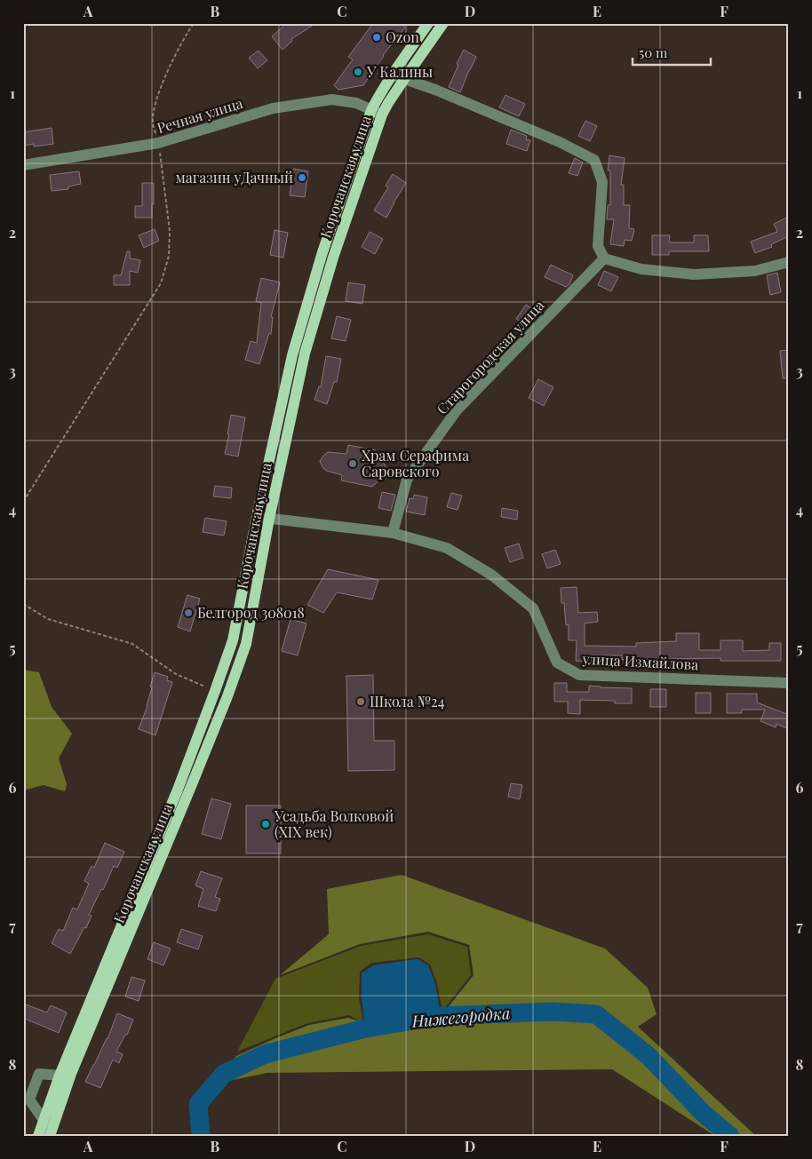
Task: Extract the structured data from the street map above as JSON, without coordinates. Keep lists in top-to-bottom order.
{
  "streets": {
    "main road": ["Корочанская улица"],
    "street": ["Речная улица", "Старогородская улица", "улица Измайлова"]
  },
  "crossings": [
    ["Речная улица", "Корочанская улица"],
    ["Корочанская улица", "улица Измайлова"],
    ["Старогородская улица", "улица Измайлова"]
  ],
  "water": ["Нижегородка"],
  "places": [
    "Ozon",
    "У Калины",
    "магазин уДачный",
    "Храм Серафима Саровского",
    "Белгород 308018",
    "Школа №24",
    "Усадьба Волковой (XIX век)"
  ],
  "scale_bar": "50 m",
  "grid": {
    "columns": [
      "A",
      "B",
      "C",
      "D",
      "E",
      "F"
    ],
    "rows": [
      "1",
      "2",
      "3",
      "4",
      "5",
      "6",
      "7",
      "8"
    ]
  }
}
